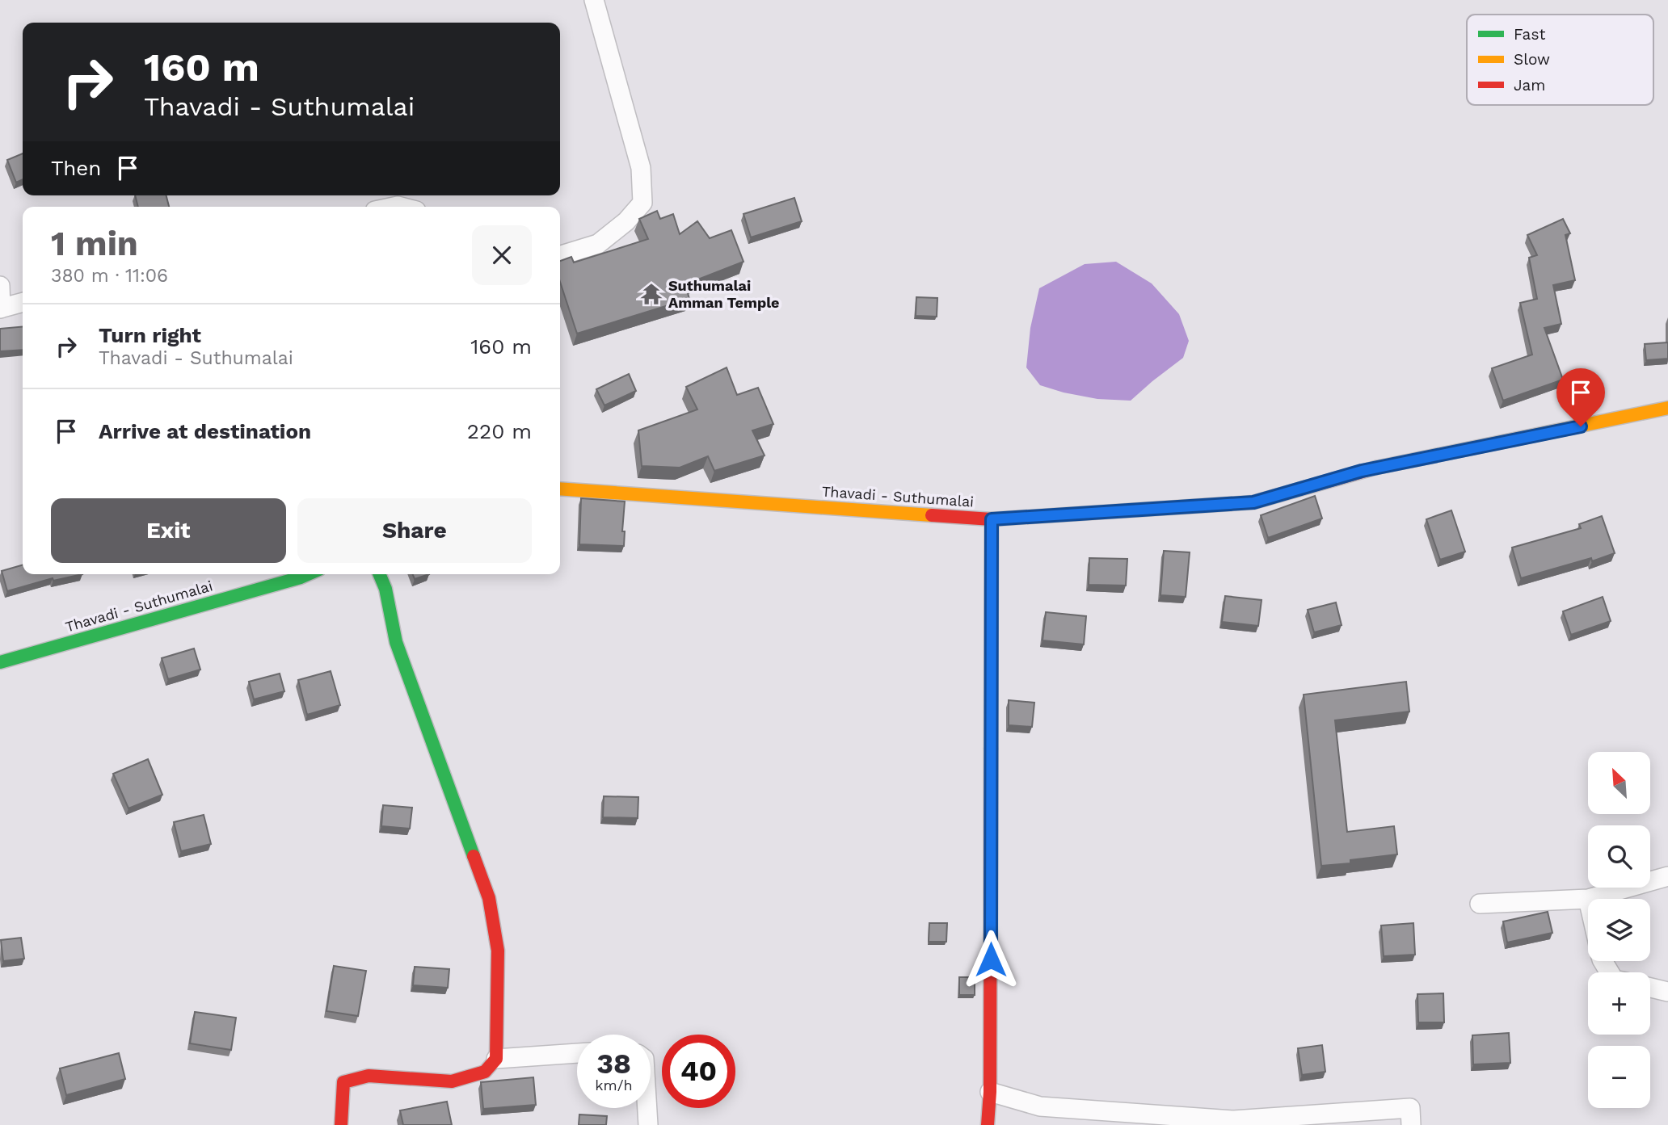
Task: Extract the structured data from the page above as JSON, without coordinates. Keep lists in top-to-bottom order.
{
  "streets": {
    "main road": ["Thavadi - Suthumalai"]
  },
  "places": {
    "temple": ["Suthumalai Amman Temple"]
  },
  "legend": ["Fast", "Slow", "Jam"],
  "north": "top left",
  "page": {
    "turn": ["160 m", "Thavadi - Suthumalai"],
    "then": "Then",
    "heading": ["1 min", "380 m · 11:06"],
    "list": [
      {
        "name": "Turn right",
        "note": "Thavadi - Suthumalai",
        "value": "160 m"
      },
      {
        "name": "Arrive at destination",
        "value": "220 m"
      }
    ],
    "buttons": ["Exit", "Share"],
    "map_buttons": ["+", "−"],
    "speed": "38 km/h",
    "limit": "40"
  }
}
